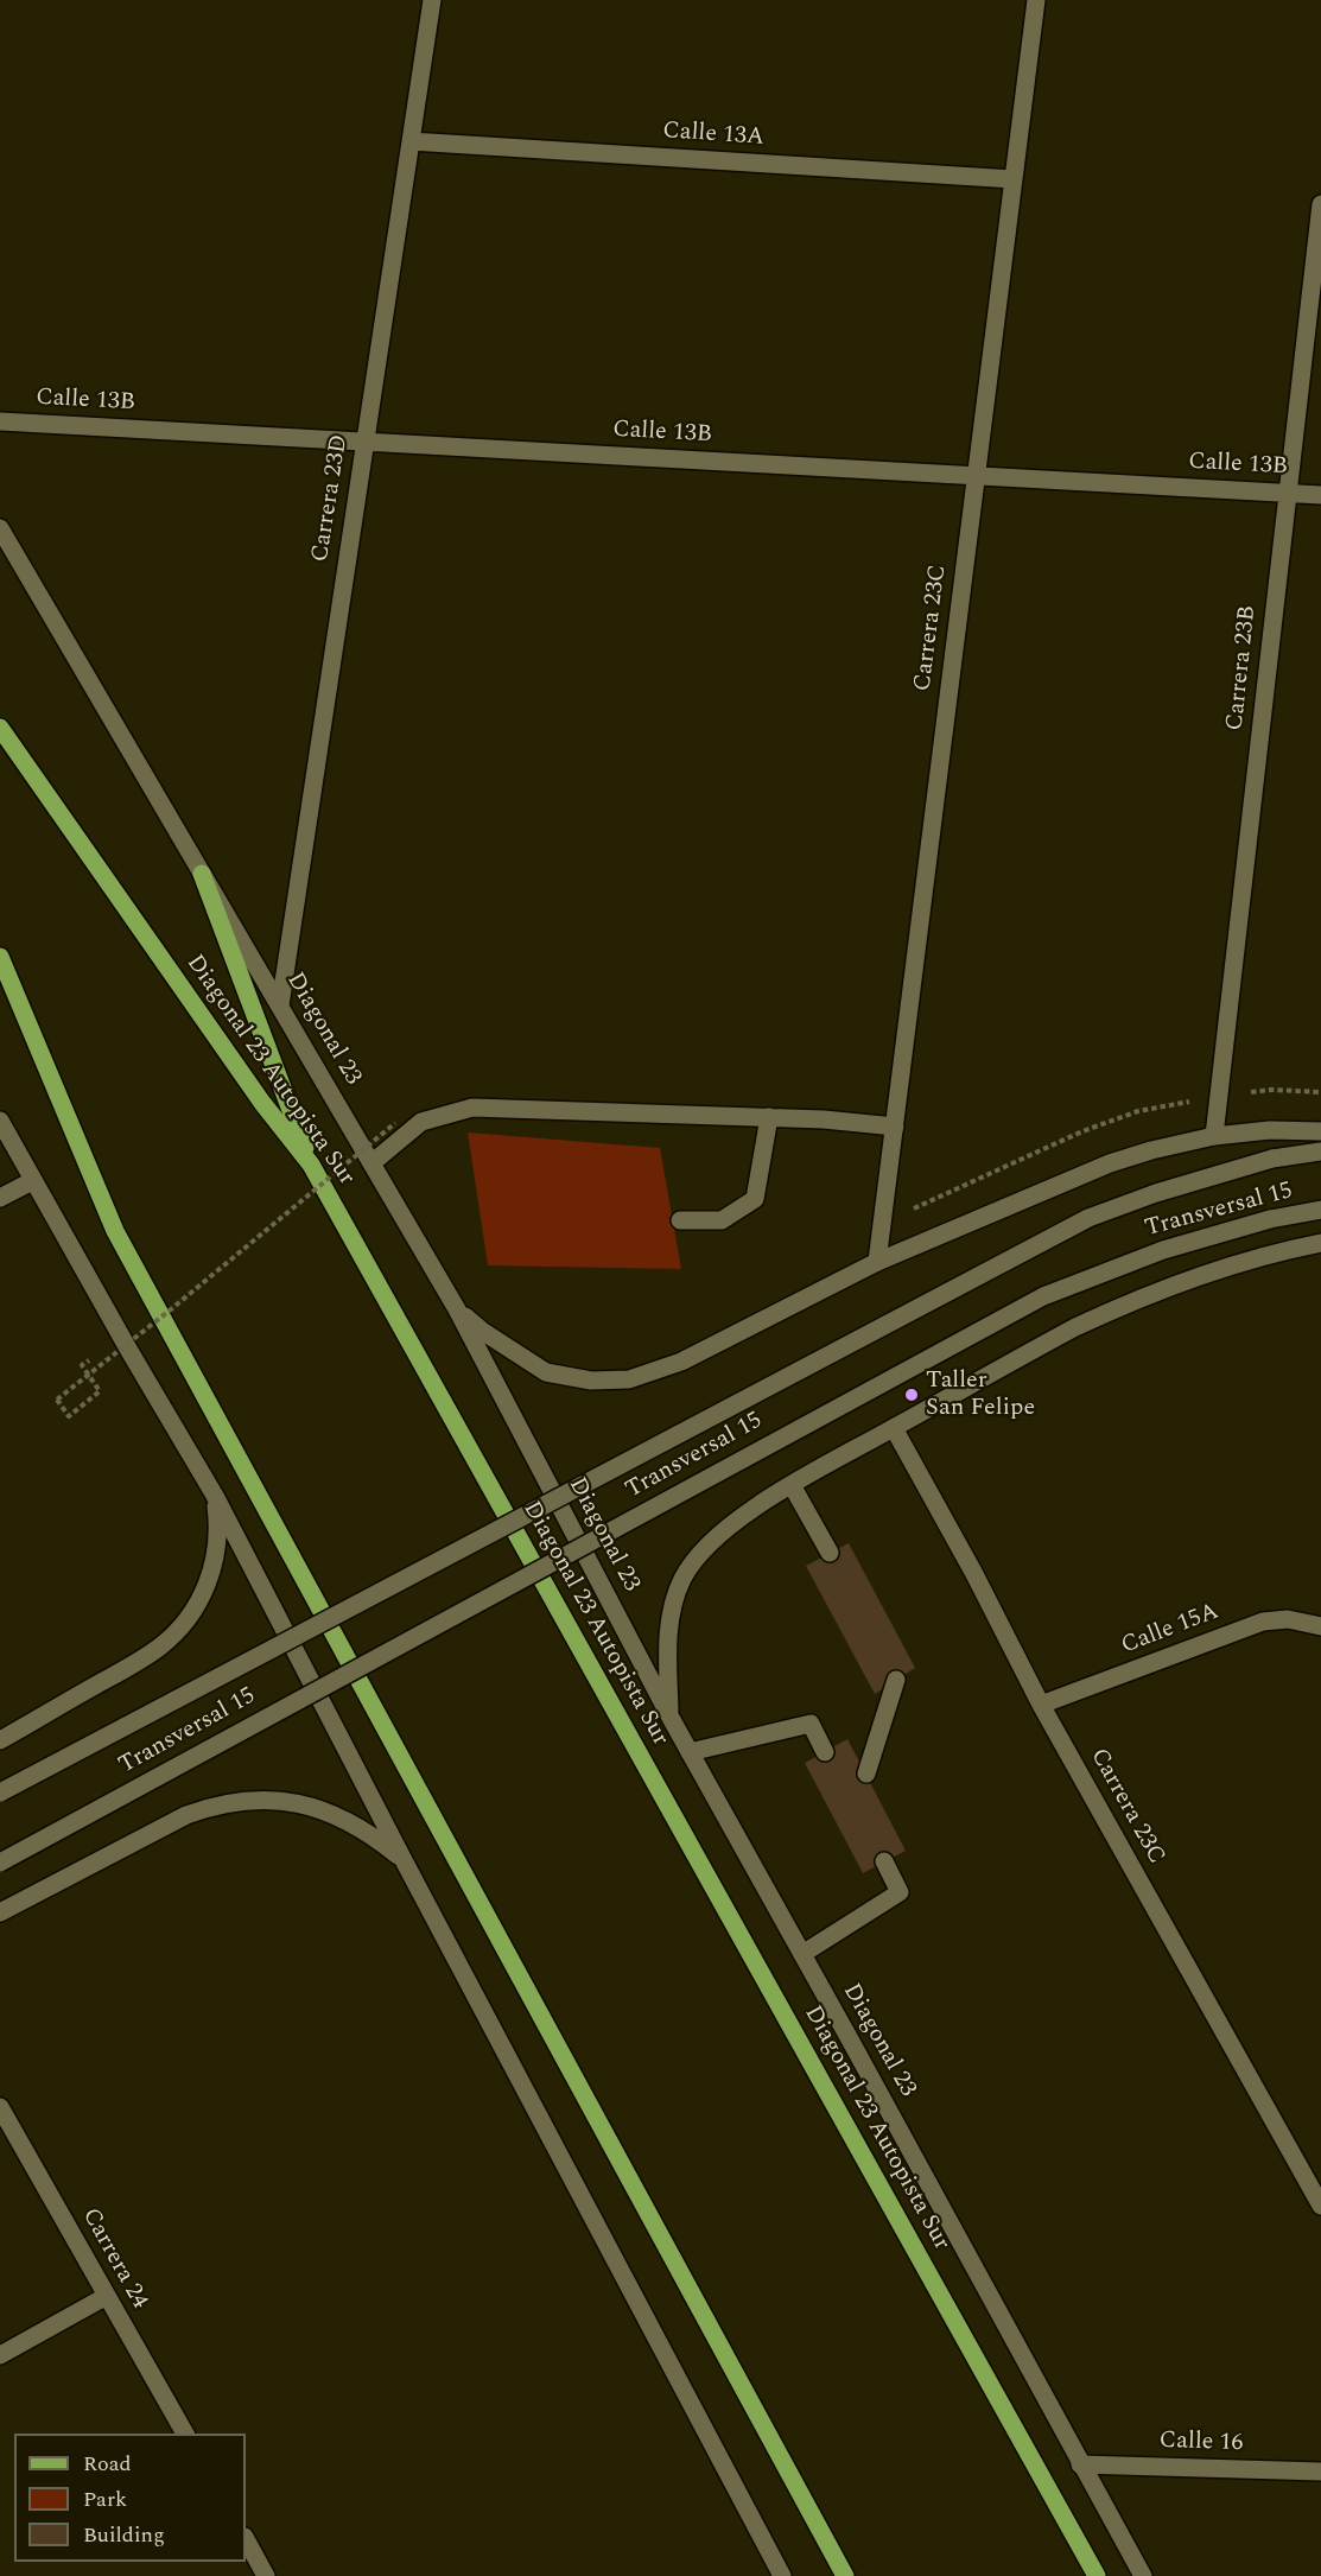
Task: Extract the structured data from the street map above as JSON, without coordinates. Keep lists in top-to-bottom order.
{
  "streets": {
    "main road": ["Diagonal 23 Autopista Sur"],
    "street": [
      "Calle 13A",
      "Calle 13B",
      "Carrera 23D",
      "Carrera 23C",
      "Carrera 23B",
      "Diagonal 23",
      "Transversal 15",
      "Calle 15A",
      "Carrera 24",
      "Calle 16"
    ]
  },
  "crossings": [
    ["Calle 13A", "Carrera 23D"],
    ["Calle 13A", "Carrera 23C"],
    ["Calle 13B", "Carrera 23D"],
    ["Calle 13B", "Carrera 23C"],
    ["Calle 13B", "Carrera 23B"],
    ["Carrera 23D", "Diagonal 23"],
    ["Carrera 23C", "Calle 15A"],
    ["Diagonal 23", "Calle 16"]
  ],
  "places": ["Taller San Felipe"],
  "legend": ["Road", "Park", "Building"]
}
